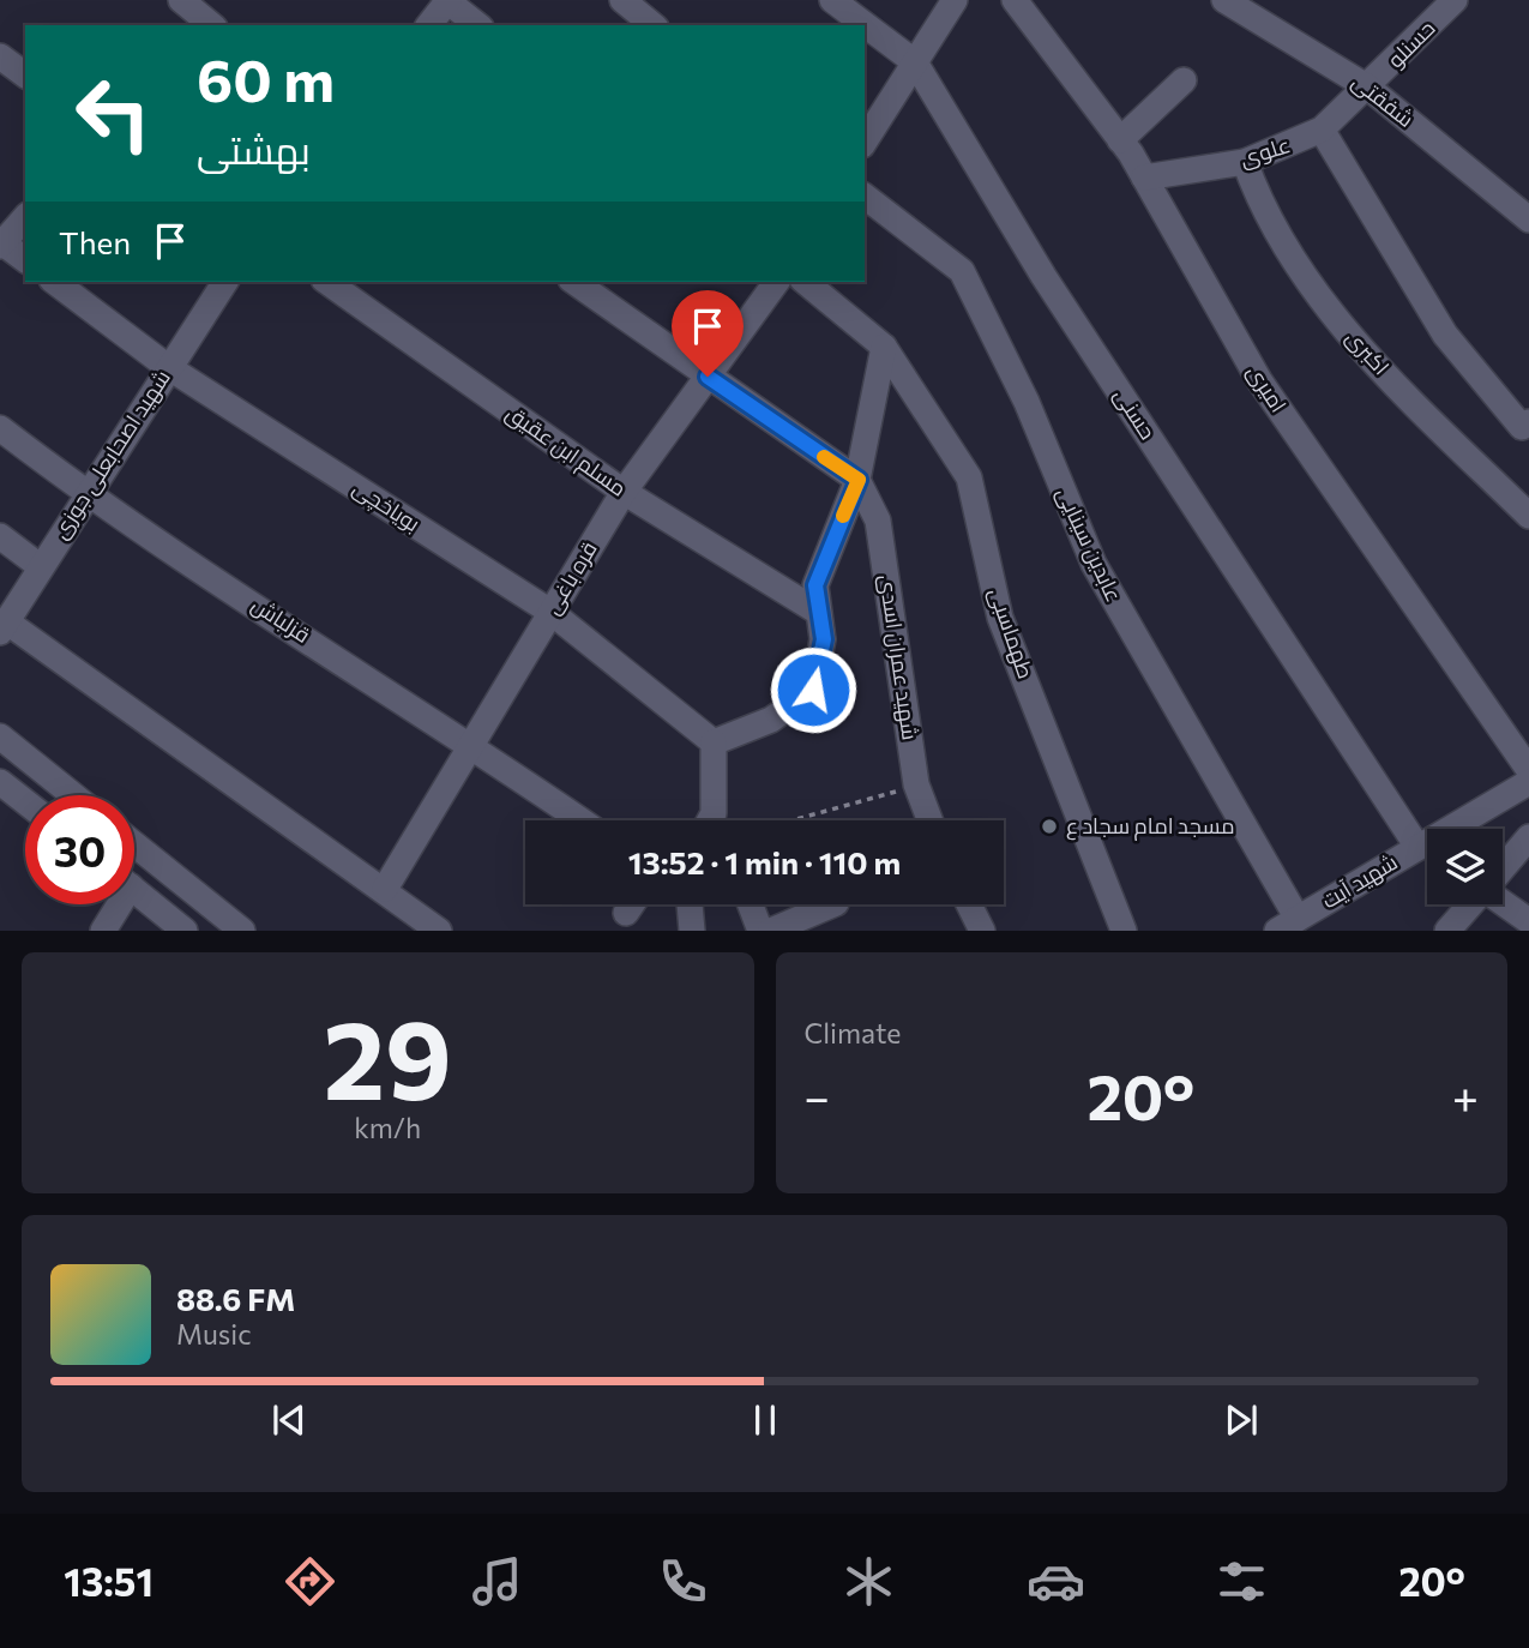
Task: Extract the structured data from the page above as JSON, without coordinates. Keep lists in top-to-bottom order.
{
  "streets": {
    "street": [
      "حسنلو",
      "شفقتی",
      "علوی",
      "اکبری",
      "امیری",
      "حسنی",
      "مسلم ابن عقیق",
      "شهید اصحابعلی جوزی",
      "بویاخچی",
      "عابدین سینایی",
      "قره باغی",
      "قزلباش",
      "طهماسبی",
      "شهید عمران اسدی",
      "شهید آیت"
    ]
  },
  "crossings": [
    ["حسنلو", "شفقتی"],
    ["حسنلو", "علوی"],
    ["شفقتی", "علوی"],
    ["علوی", "اکبری"],
    ["علوی", "امیری"],
    ["حسنی", "شهید آیت"],
    ["مسلم ابن عقیق", "قره باغی"],
    ["شهید اصحابعلی جوزی", "بویاخچی"],
    ["شهید اصحابعلی جوزی", "قزلباش"],
    ["بویاخچی", "قره باغی"],
    ["عابدین سینایی", "شهید آیت"],
    ["قره باغی", "قزلباش"]
  ],
  "places": ["مسجد امام سجاد ع"],
  "page": {
    "turn": ["60 m", "بهشتی"],
    "then": "Then",
    "limit": "30",
    "trip": "13:52 · 1 min · 110 m",
    "tile": [
      ["29", "km/h"],
      "Climate"
    ],
    "heat": ["−", "20°", "+"],
    "song": ["88.6 FM", "Music"],
    "tabs": ["13:51", "20°"]
  }
}
